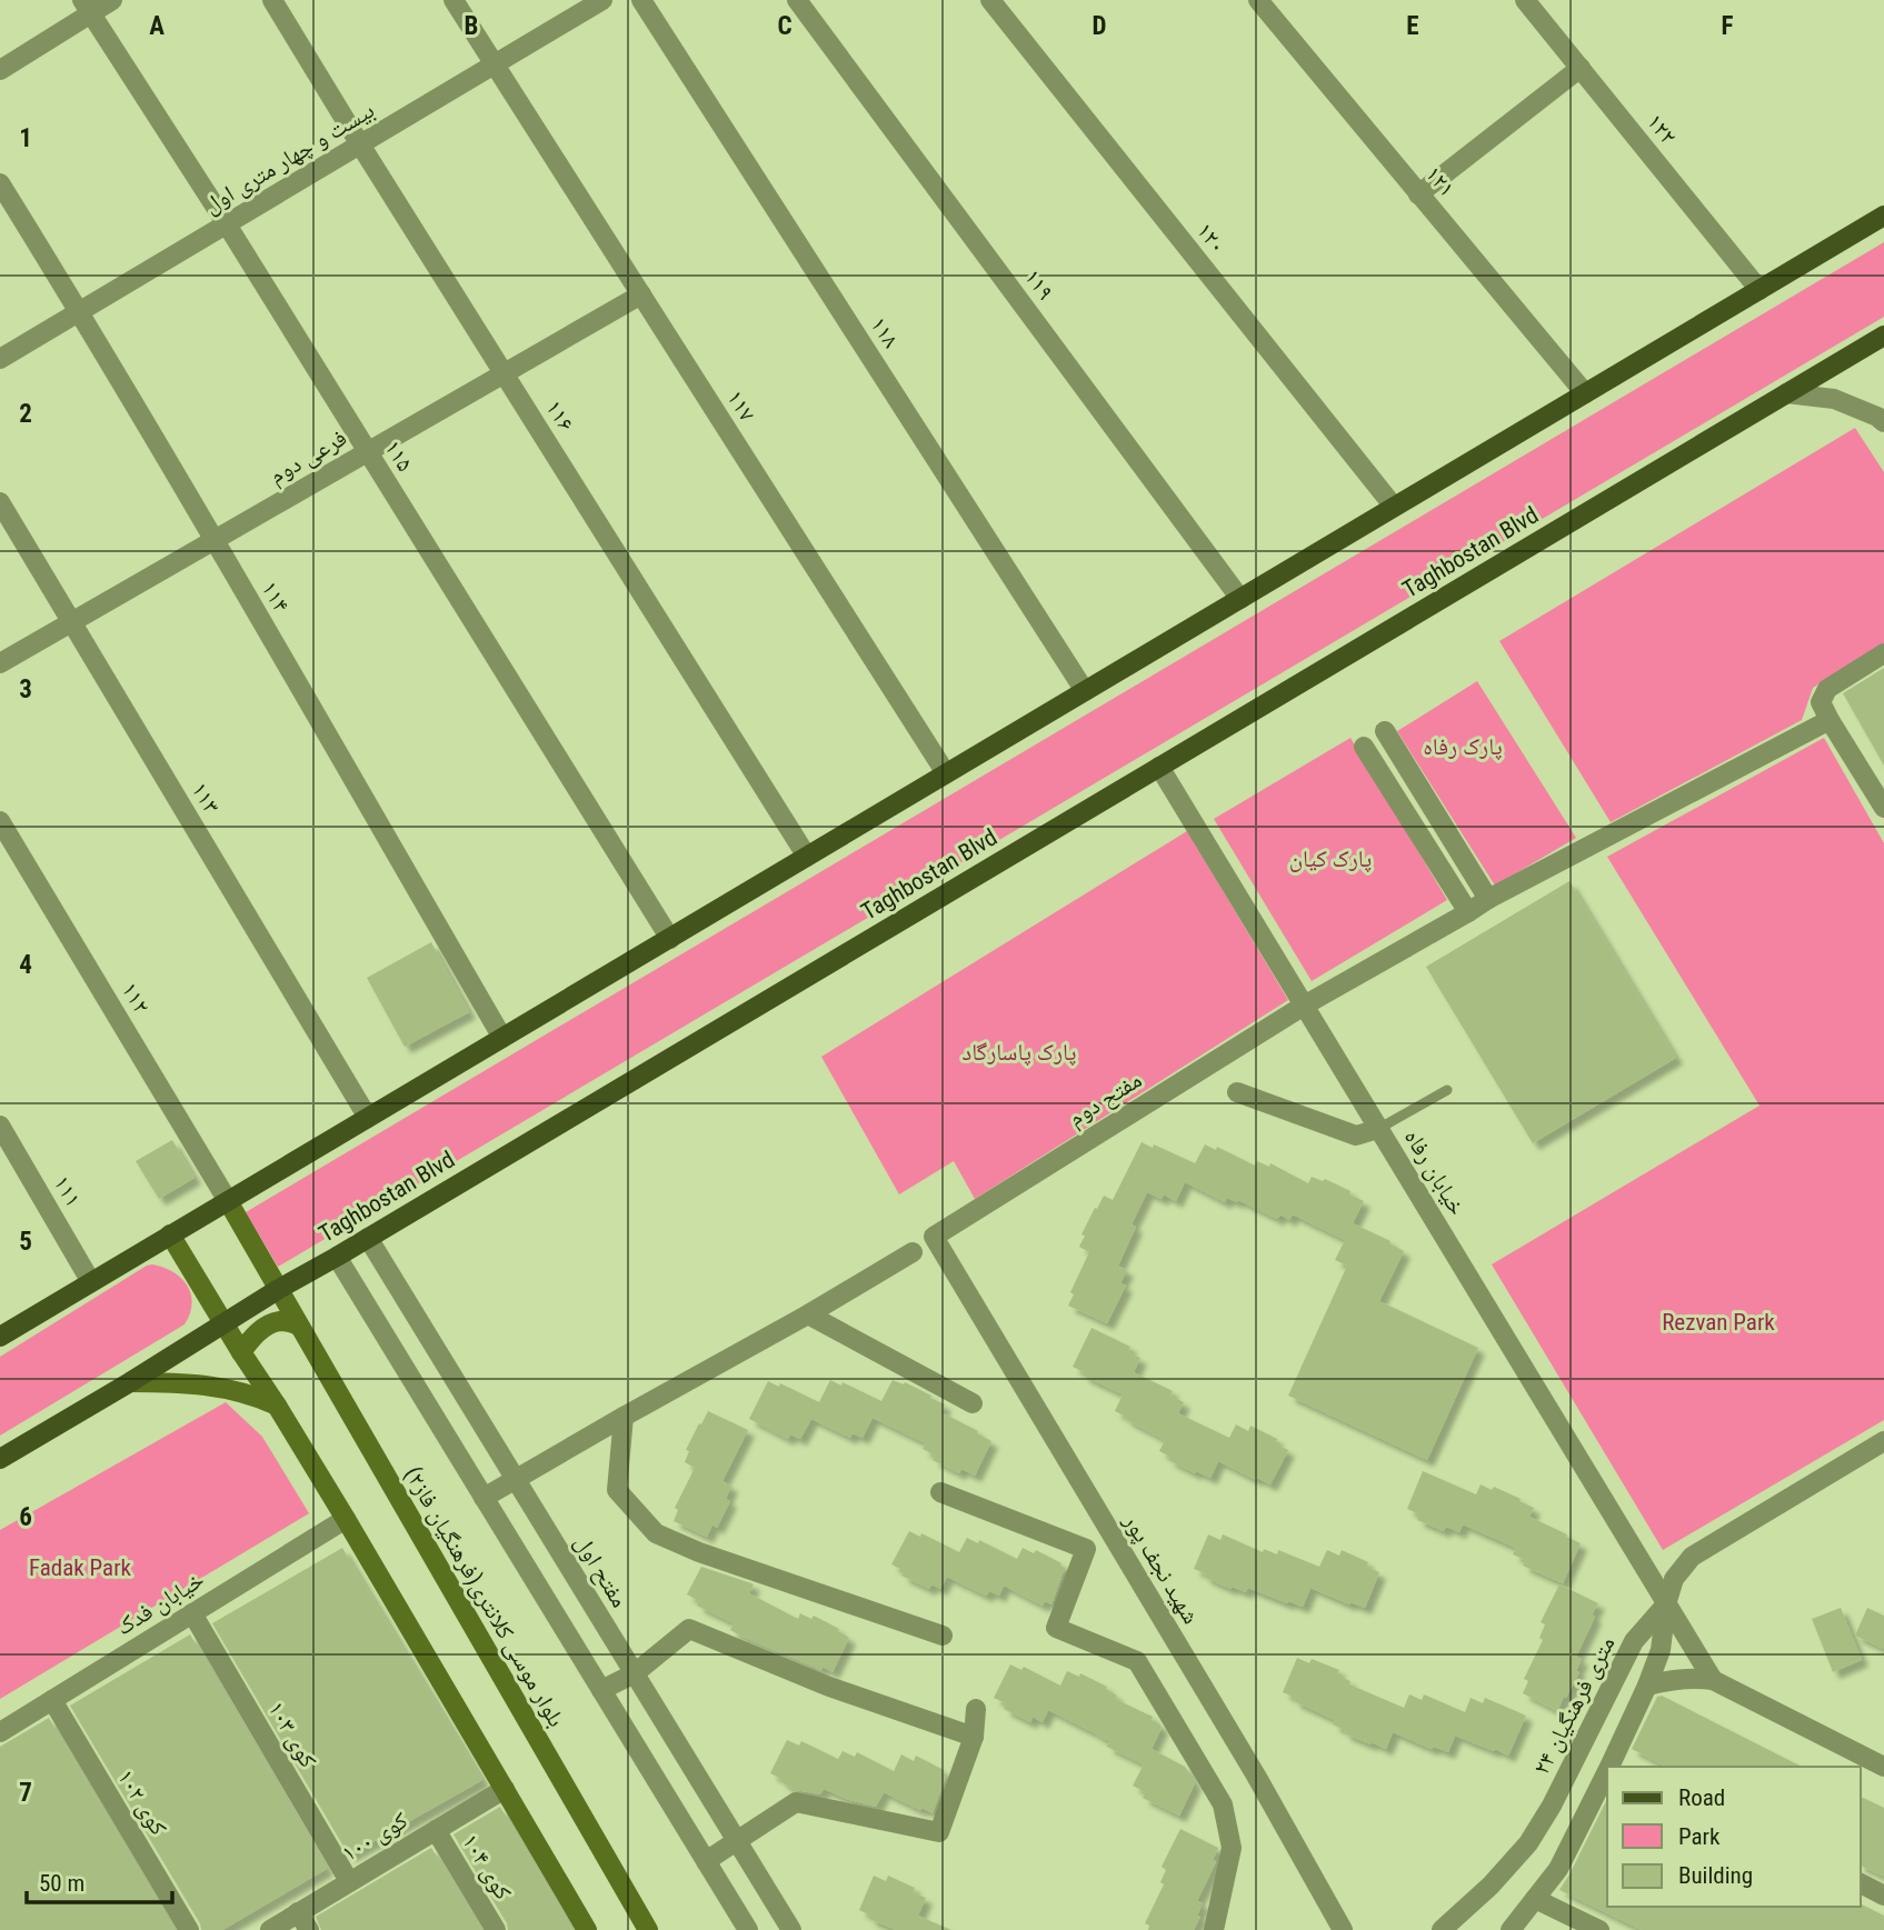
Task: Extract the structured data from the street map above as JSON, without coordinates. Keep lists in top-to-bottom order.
{
  "streets": {
    "main road": ["Taghbostan Blvd", "بلوار موسی کلانتری(فرهنگیان فاز۲)"],
    "street": [
      "۱۲۲",
      "بیست و چهار متری اول",
      "۱۲۱",
      "۱۲۰",
      "۱۱۹",
      "۱۱۸",
      "۱۱۷",
      "۱۱۶",
      "۱۱۵",
      "فرعی دوم",
      "۱۱۴",
      "۱۱۳",
      "۱۱۲",
      "مفتح دوم",
      "خیابان رفاه",
      "۱۱۱",
      "شهید نجف پور",
      "مفتح اول",
      "خیابان فدک",
      "۲۴ متری فرهنگیان",
      "کوی ۱۰۳",
      "کوی ۱۰۲",
      "کوی ۱۰۰",
      "کوی ۱۰۴"
    ]
  },
  "crossings": [
    ["بیست و چهار متری اول", "۱۱۷"],
    ["بیست و چهار متری اول", "۱۱۶"],
    ["بیست و چهار متری اول", "۱۱۵"],
    ["بیست و چهار متری اول", "۱۱۴"],
    ["۱۱۷", "فرعی دوم"],
    ["۱۱۶", "فرعی دوم"],
    ["۱۱۵", "فرعی دوم"],
    ["فرعی دوم", "۱۱۴"],
    ["فرعی دوم", "۱۱۳"],
    ["Taghbostan Blvd", "خیابان رفاه"],
    ["Taghbostan Blvd", "مفتح اول"],
    ["Taghbostan Blvd", "بلوار موسی کلانتری(فرهنگیان فاز۲)"],
    ["۱۱۲", "بلوار موسی کلانتری(فرهنگیان فاز۲)"],
    ["مفتح دوم", "خیابان رفاه"],
    ["مفتح دوم", "شهید نجف پور"],
    ["خیابان رفاه", "۲۴ متری فرهنگیان"],
    ["خیابان فدک", "کوی ۱۰۳"],
    ["خیابان فدک", "کوی ۱۰۲"],
    ["کوی ۱۰۳", "کوی ۱۰۰"],
    ["کوی ۱۰۰", "کوی ۱۰۴"]
  ],
  "parks": [
    "پارک رفاه",
    "پارک کیان",
    "پارک پاسارگاد",
    "Rezvan Park",
    "Fadak Park"
  ],
  "legend": ["Road", "Park", "Building"],
  "scale_bar": "50 m",
  "grid": {
    "columns": [
      "A",
      "B",
      "C",
      "D",
      "E",
      "F"
    ],
    "rows": [
      "1",
      "2",
      "3",
      "4",
      "5",
      "6",
      "7"
    ]
  }
}
